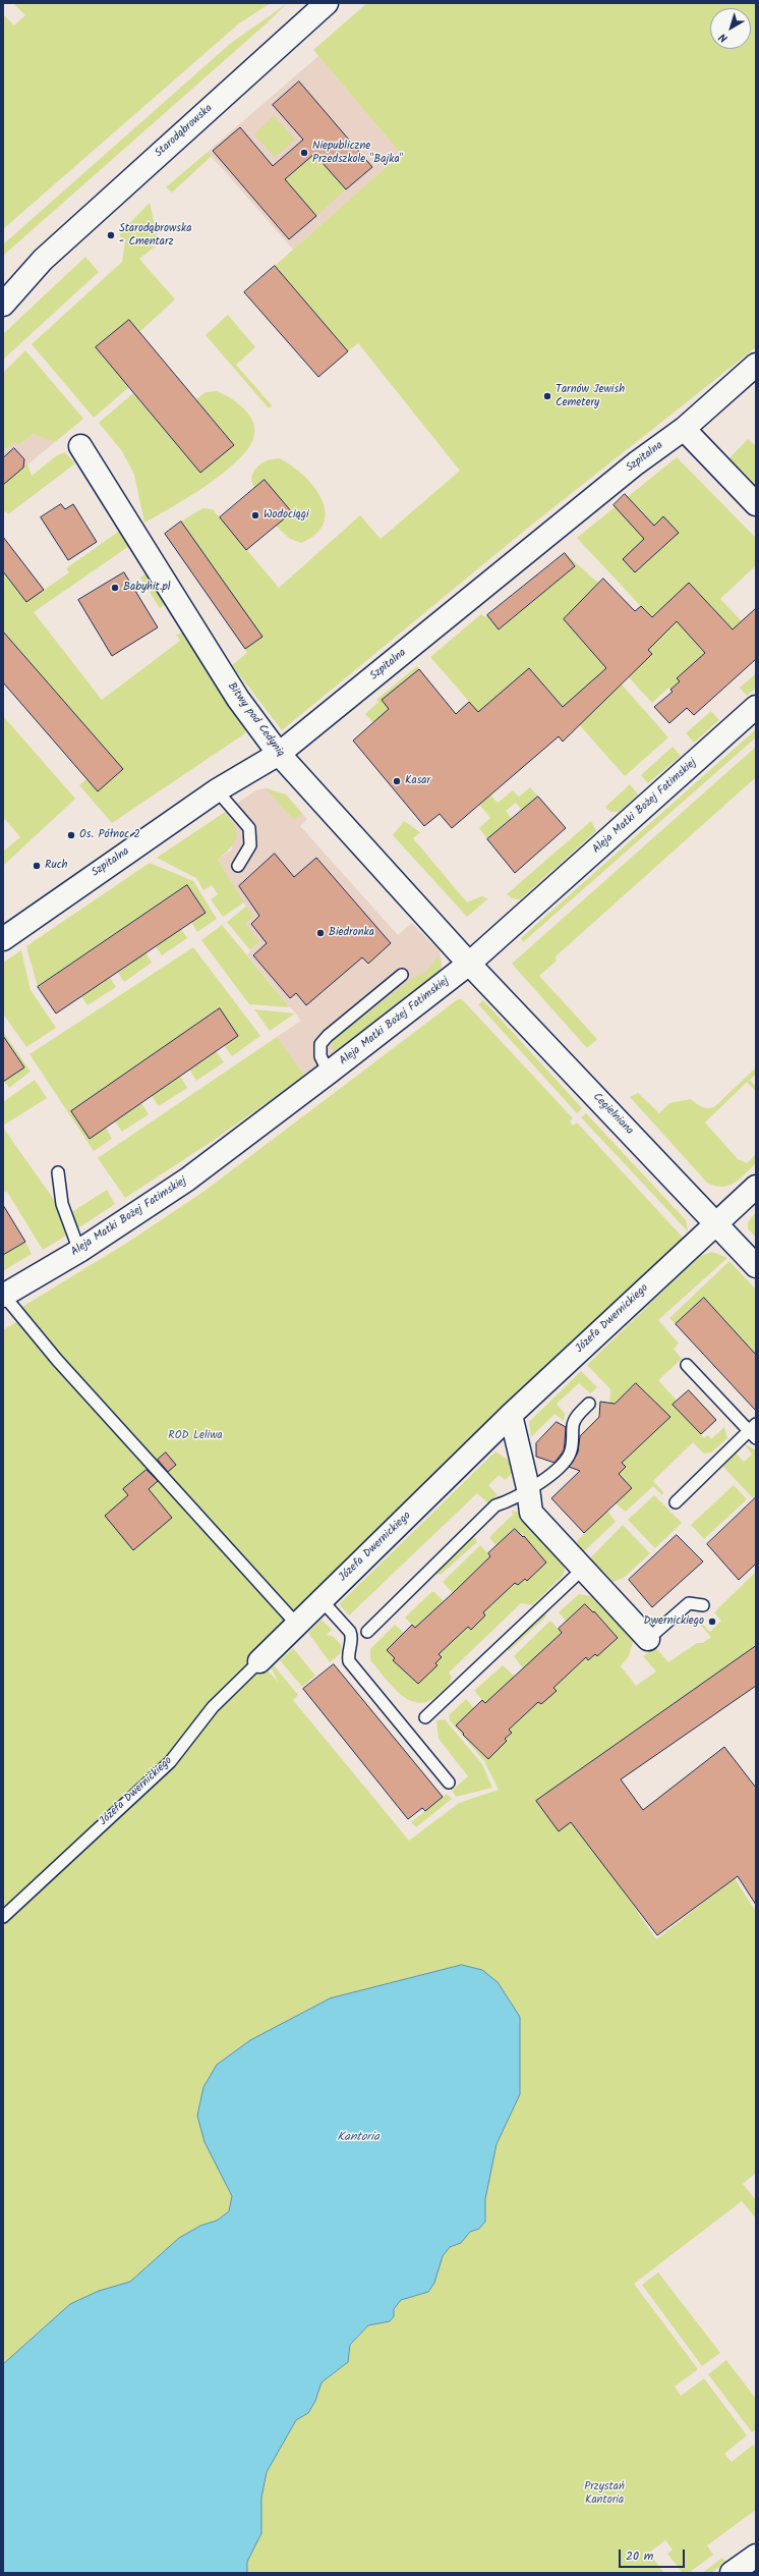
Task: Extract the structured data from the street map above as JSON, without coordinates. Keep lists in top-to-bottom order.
{
  "streets": {
    "street": [
      "Starodąbrowska",
      "Szpitalna",
      "Bitwy pod Cedynią",
      "Aleja Matki Bożej Fatimskiej",
      "Cegielniana",
      "Józefa Dwernickiego"
    ]
  },
  "crossings": [
    ["Szpitalna", "Bitwy pod Cedynią"],
    ["Bitwy pod Cedynią", "Aleja Matki Bożej Fatimskiej"],
    ["Bitwy pod Cedynią", "Cegielniana"],
    ["Aleja Matki Bożej Fatimskiej", "Cegielniana"],
    ["Cegielniana", "Józefa Dwernickiego"]
  ],
  "water": ["Kantoria"],
  "parks": ["ROD Leliwa", "Przystań Kantoria"],
  "places": [
    "Niepubliczne Przedszkole \"Bajka\"",
    "Starodąbrowska - Cmentarz",
    "Tarnów Jewish Cemetery",
    "Wodociągi",
    "Babyhit.pl",
    "Kasar",
    "Os. Północ 2",
    "Ruch",
    "Biedronka",
    "Dwernickiego"
  ],
  "scale_bar": "20 m",
  "north": "bottom left"
}
